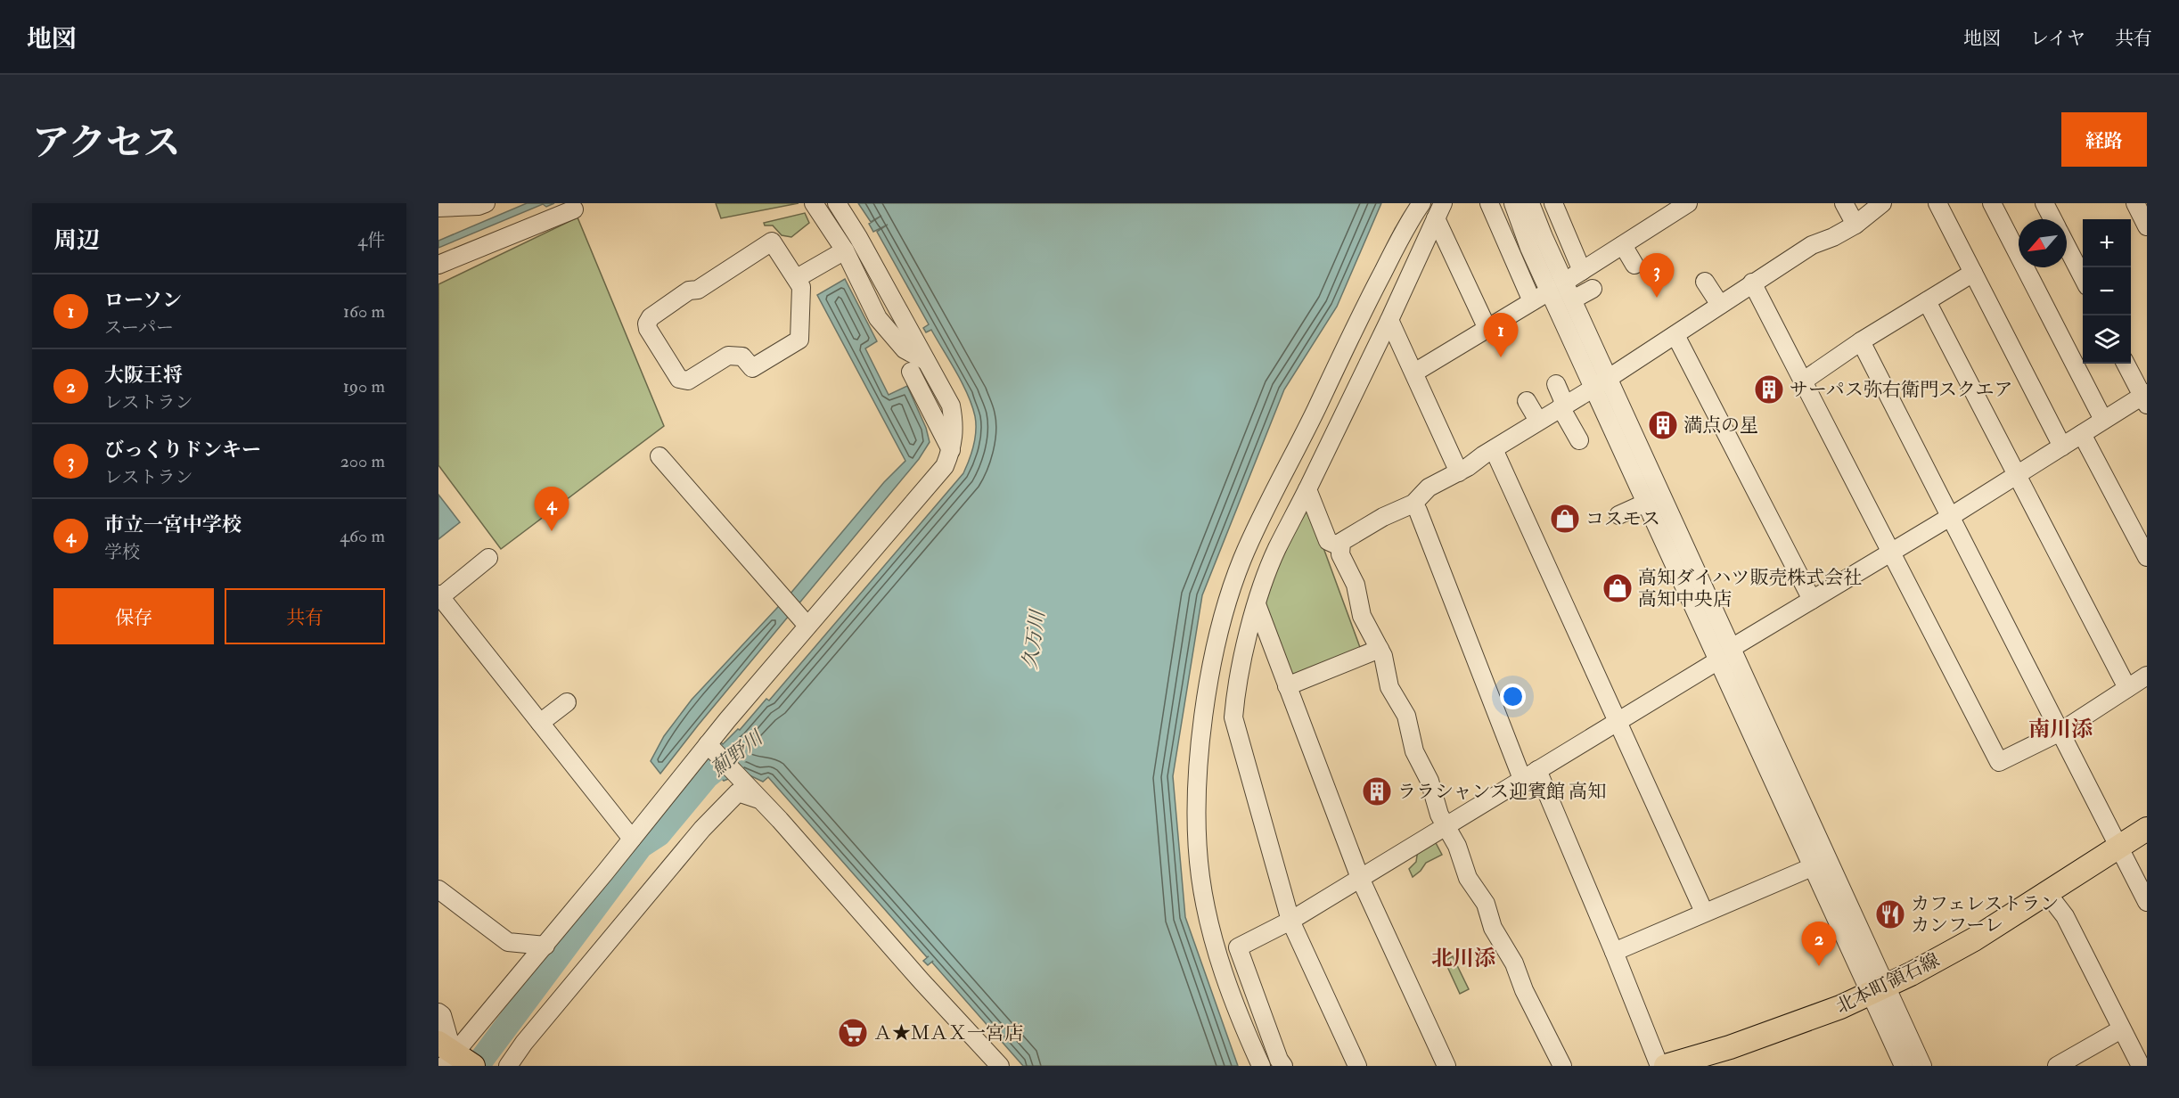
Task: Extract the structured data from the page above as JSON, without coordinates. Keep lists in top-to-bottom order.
{
  "streets": {
    "main road": ["北本町領石線"]
  },
  "districts": ["南川添", "北川添"],
  "water": ["久万川", "薊野川"],
  "places": {
    "building": ["サーパス弥右衛門スクエア", "満点の星", "ララシャンス迎賓館 高知"],
    "shop": ["コスモス", "高知ダイハツ販売株式会社 高知中央店"],
    "restaurant": ["カフェレストラン カンフーレ"],
    "supermarket": ["Ａ★ＭＡＸ一宮店"]
  },
  "north": "bottom left",
  "page": {
    "header": "地図",
    "nav": ["地図", "レイヤ", "共有"],
    "title": "アクセス",
    "buttons": [
      "経路",
      ["保存", "共有"]
    ],
    "heading": ["周辺", "4件"],
    "map_buttons": ["+", "−"],
    "pins": [
      "3",
      "1",
      "4",
      "2"
    ],
    "list": [
      {
        "mark": "1",
        "name": "ローソン",
        "note": "スーパー",
        "value": "160 m"
      },
      {
        "mark": "2",
        "name": "大阪王将",
        "note": "レストラン",
        "value": "190 m"
      },
      {
        "mark": "3",
        "name": "びっくりドンキー",
        "note": "レストラン",
        "value": "200 m"
      },
      {
        "mark": "4",
        "name": "市立一宮中学校",
        "note": "学校",
        "value": "460 m"
      }
    ]
  }
}
